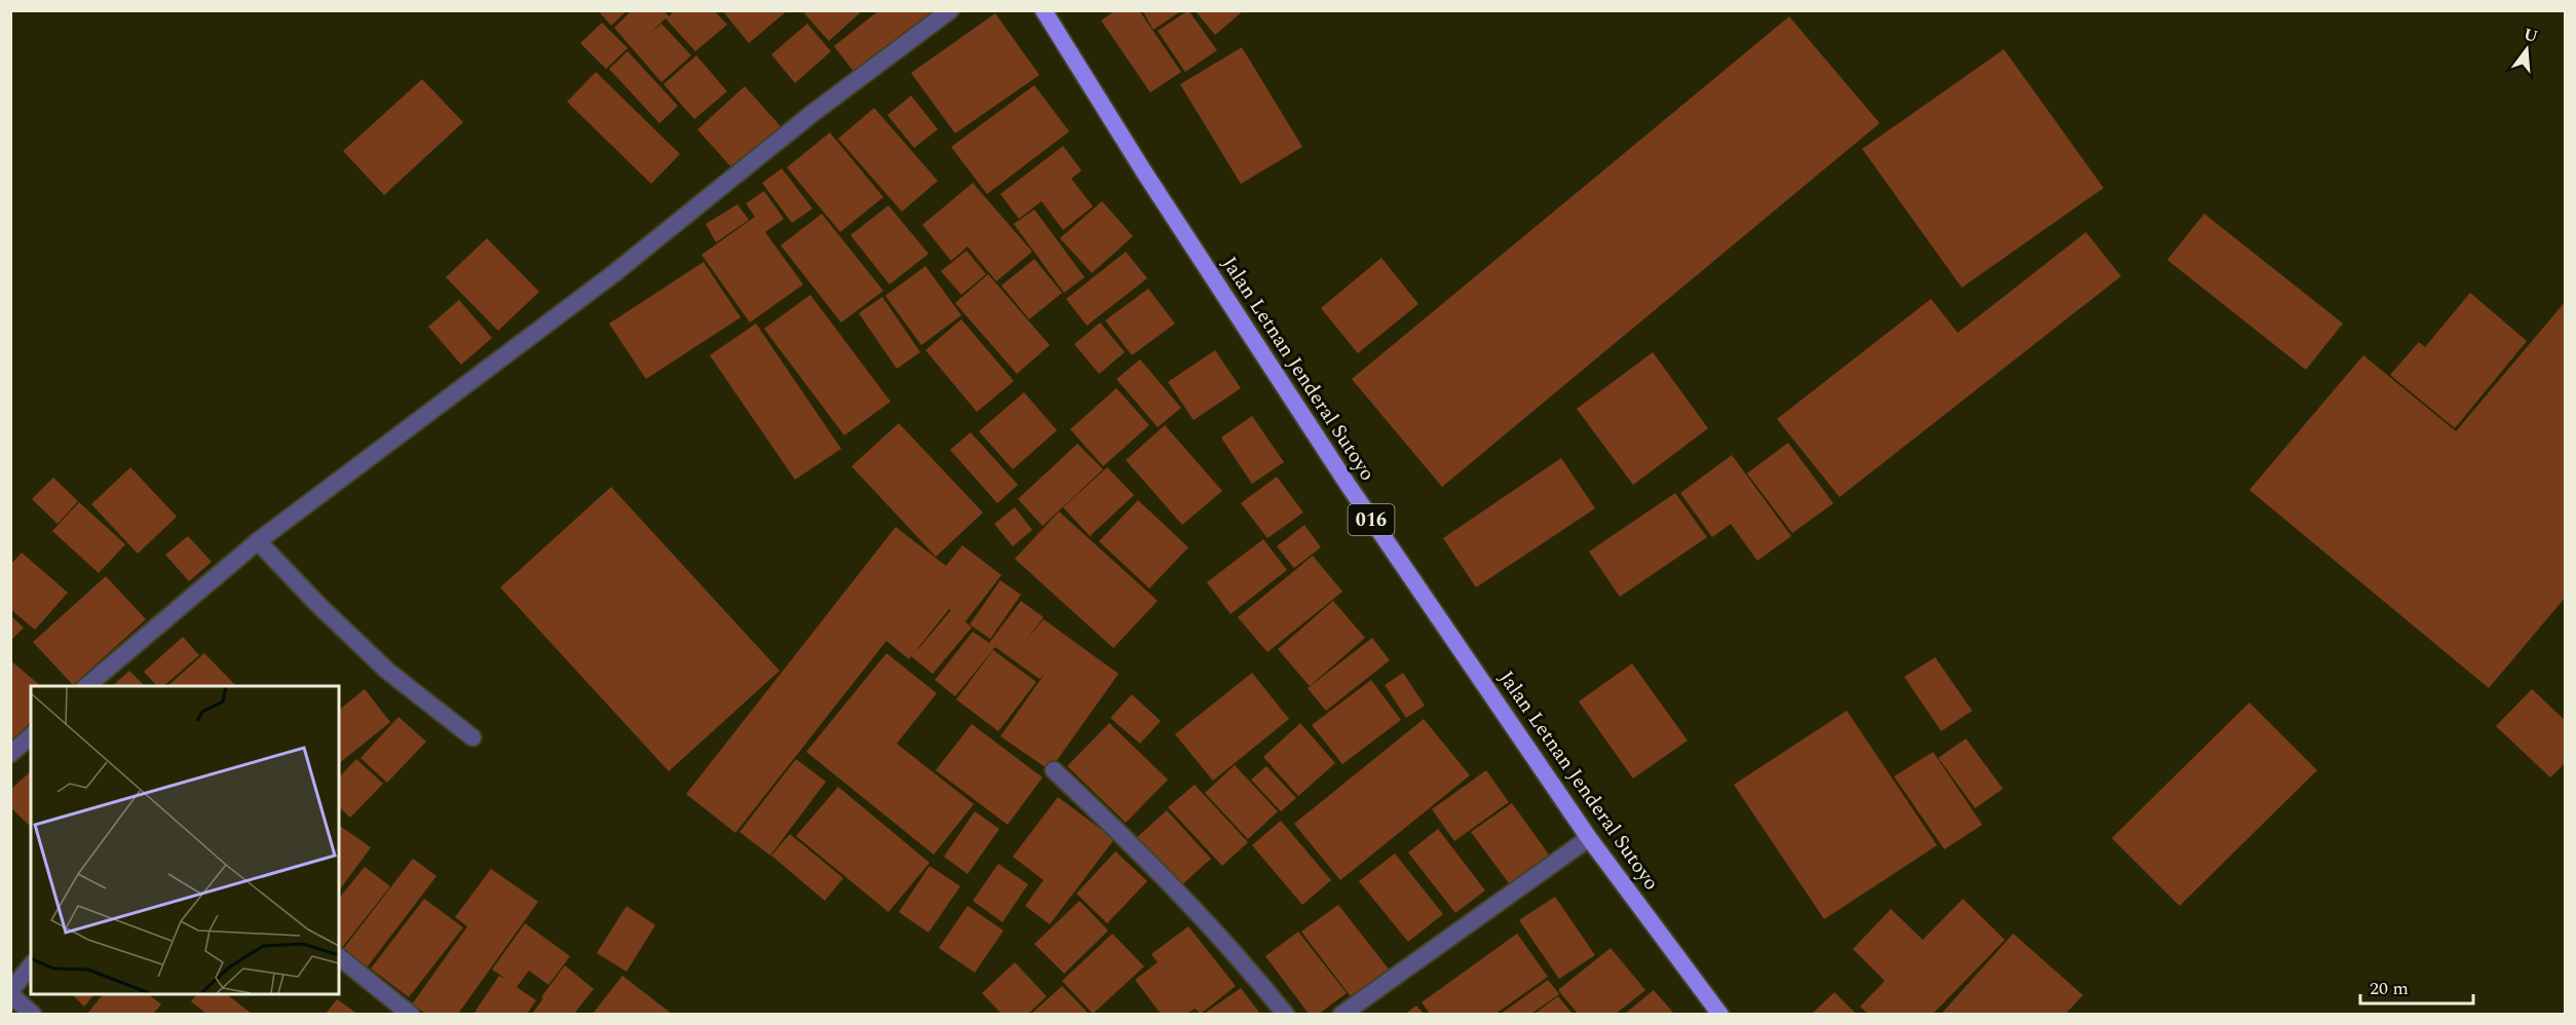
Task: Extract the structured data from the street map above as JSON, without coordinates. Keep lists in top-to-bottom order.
{
  "streets": {
    "main road": ["Jalan Letnan Jenderal Sutoyo", "016"]
  },
  "scale_bar": "20 m",
  "north": "top"
}
